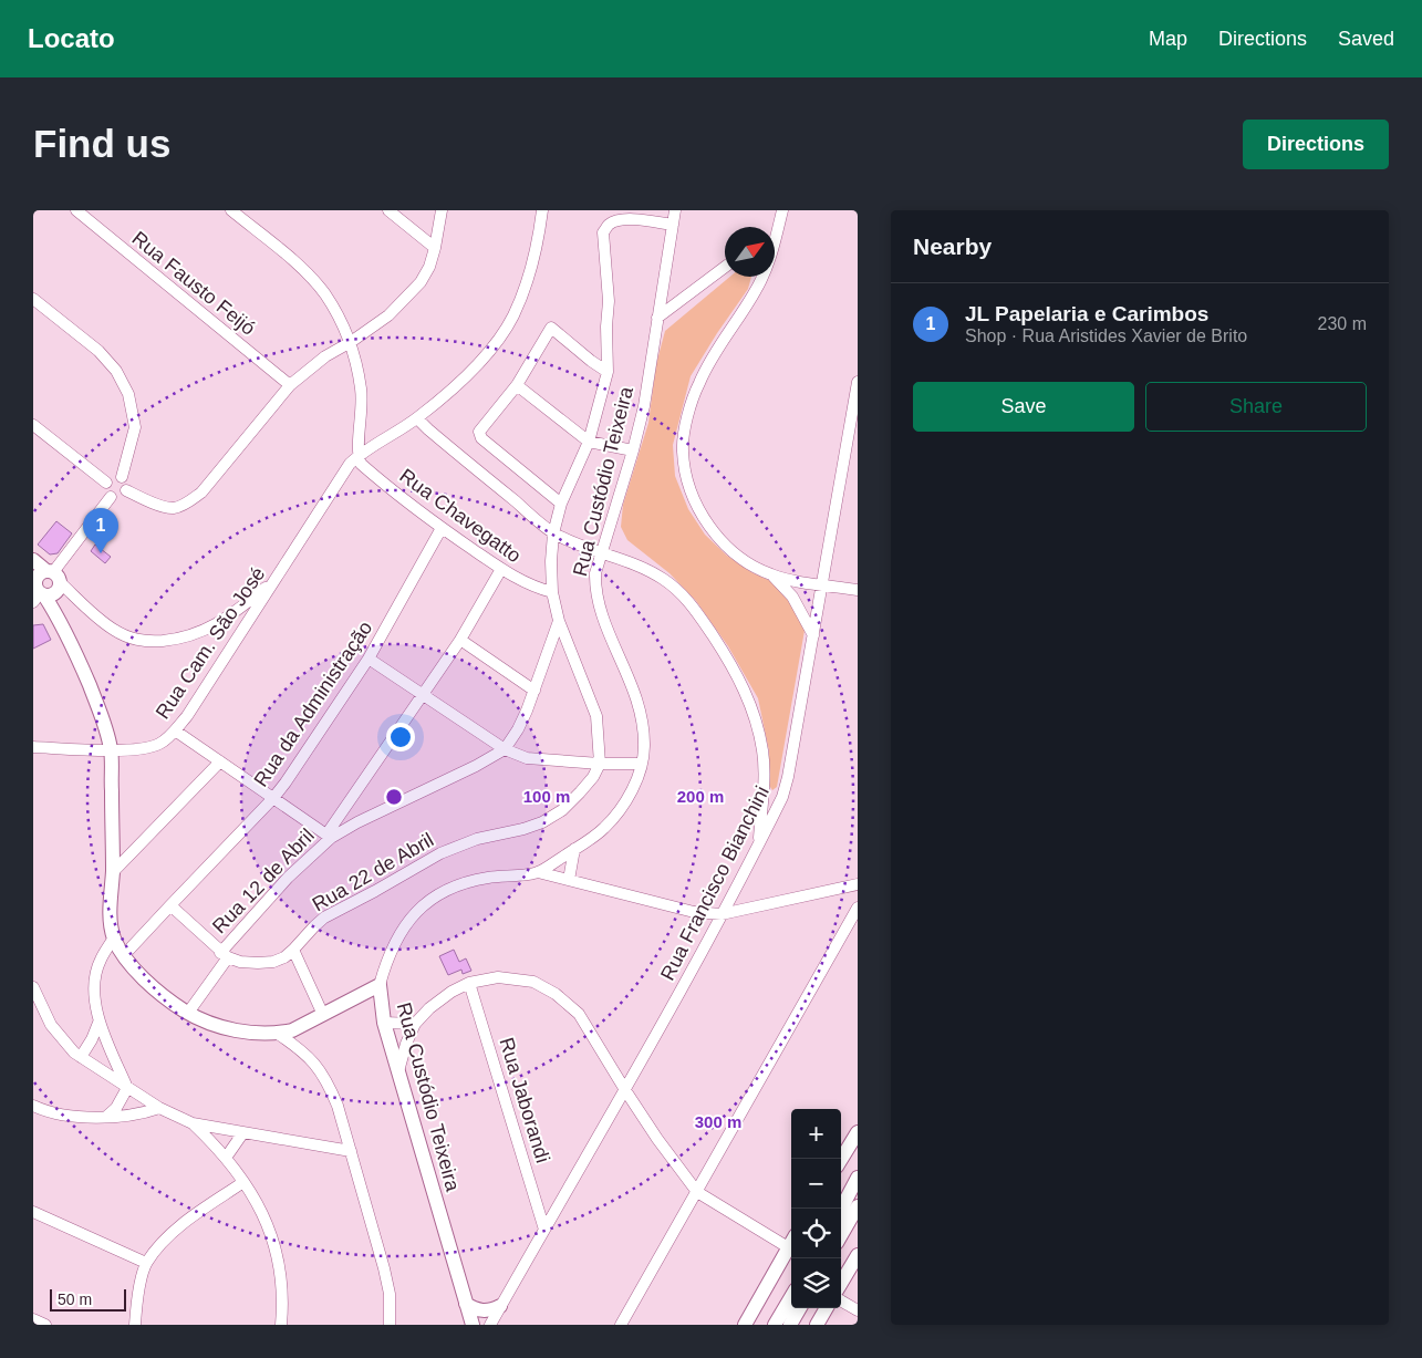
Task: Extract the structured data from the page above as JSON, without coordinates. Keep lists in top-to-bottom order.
{
  "streets": {
    "main road": ["Rua Custódio Teixeira"],
    "street": [
      "Rua Fausto Feijó",
      "Rua Chavegatto",
      "Rua Cam. São José",
      "Rua da Administração",
      "Rua 22 de Abril",
      "Rua 12 de Abril",
      "Rua Francisco Bianchini",
      "Rua Jaborandi"
    ]
  },
  "crossings": [
    ["Rua Chavegatto", "Rua Cam. São José"],
    ["Rua Chavegatto", "Rua da Administração"],
    ["Rua 22 de Abril", "Rua 12 de Abril"],
    ["Rua Francisco Bianchini", "Rua Jaborandi"]
  ],
  "scale_bar": "50 m",
  "north": "top right",
  "page": {
    "header": "Locato",
    "nav": ["Map", "Directions", "Saved"],
    "buttons": [
      "Directions",
      ["Save", "Share"]
    ],
    "title": "Find us",
    "heading": "Nearby",
    "list": [
      {
        "mark": "1",
        "name": "JL Papelaria e Carimbos",
        "note": "Shop · Rua Aristides Xavier de Brito",
        "value": "230 m"
      }
    ],
    "pins": "1",
    "map_buttons": ["+", "−"],
    "scale": "50 m"
  },
  "rings": ["100 m", "200 m", "300 m"]
}
